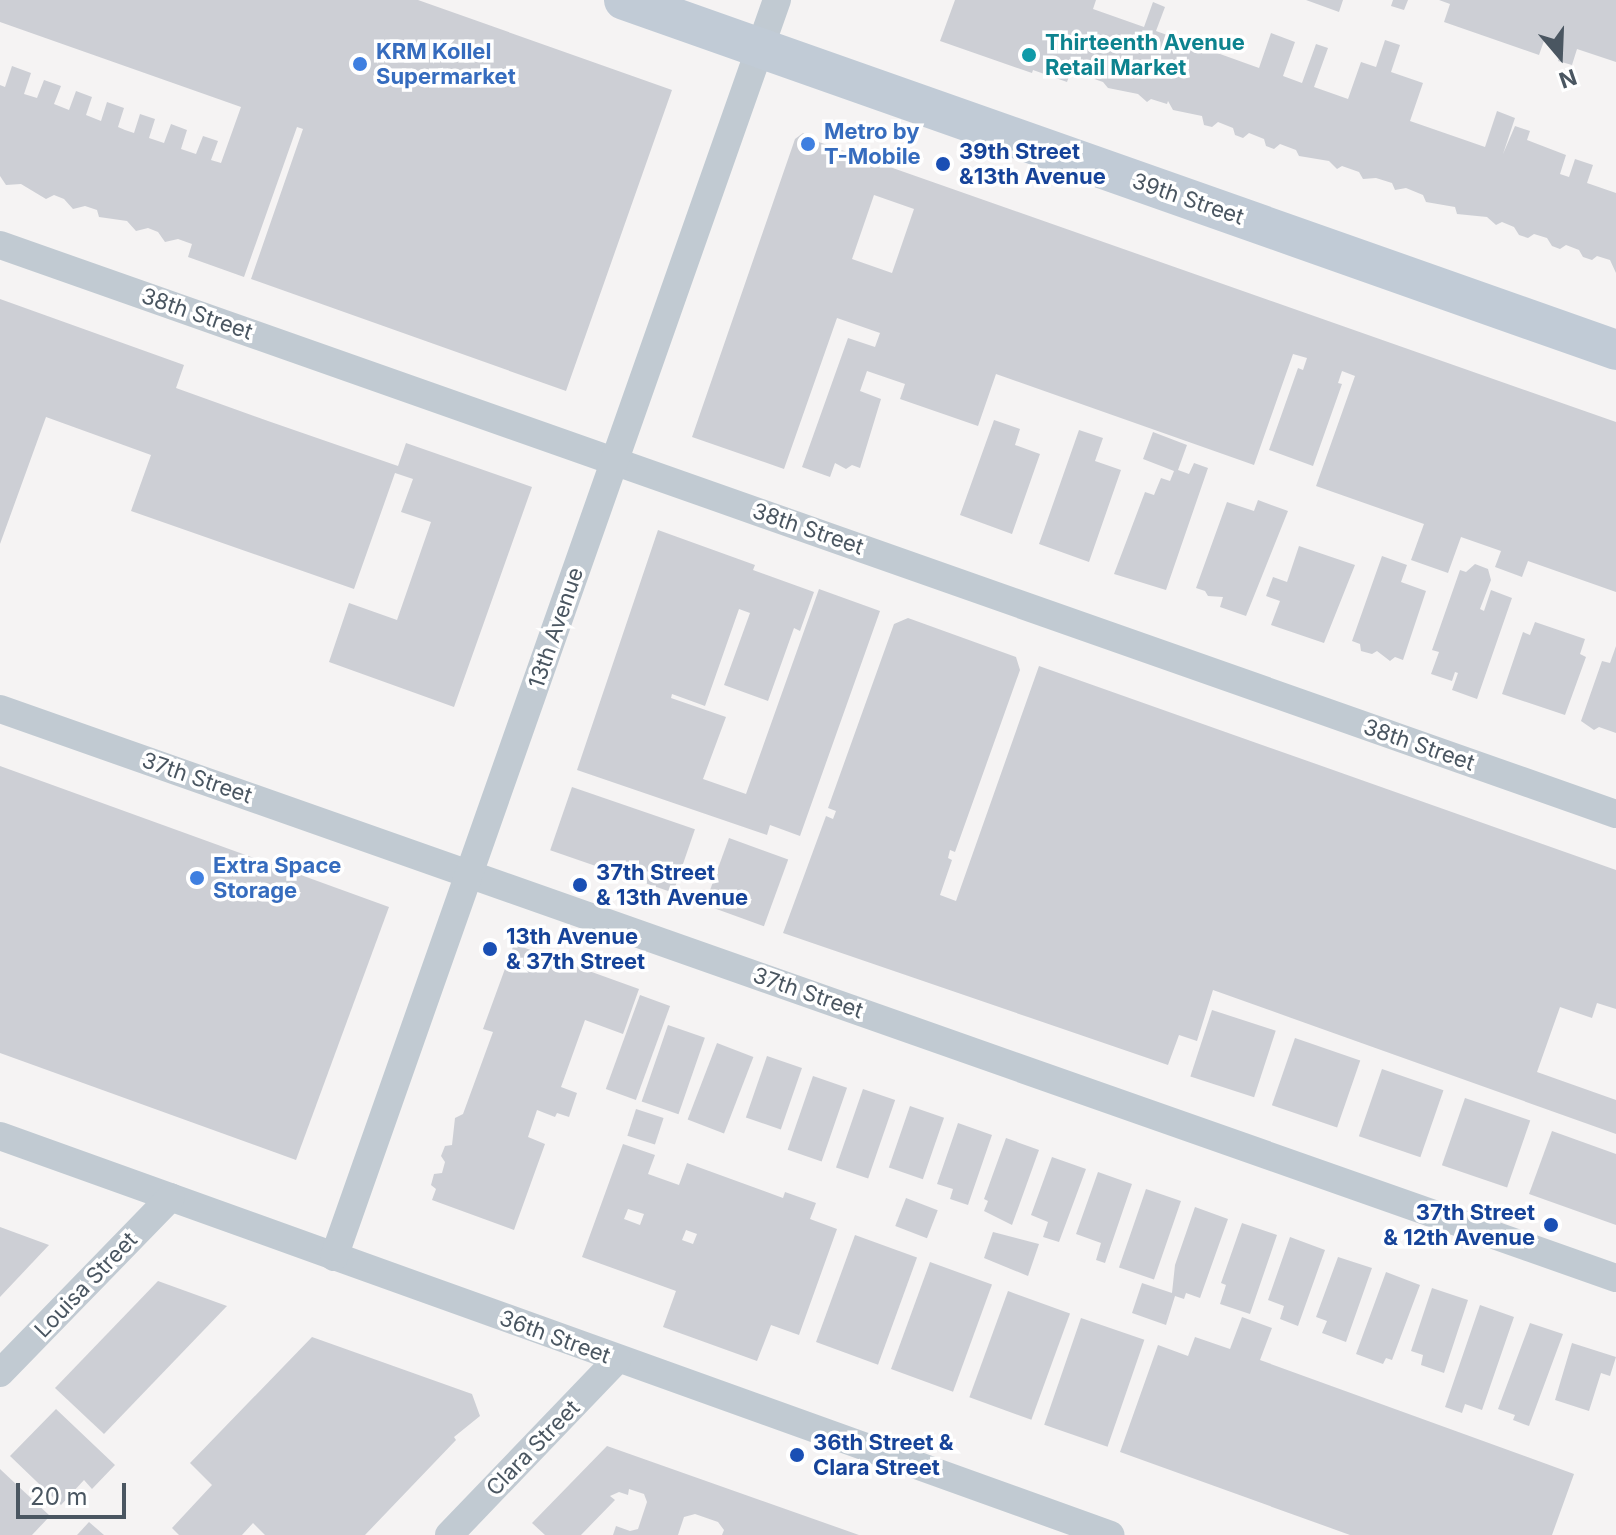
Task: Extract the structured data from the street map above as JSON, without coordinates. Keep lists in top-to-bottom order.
{
  "streets": {
    "main road": ["39th Street"],
    "street": [
      "38th Street",
      "13th Avenue",
      "37th Street",
      "Louisa Street",
      "36th Street",
      "Clara Street"
    ]
  },
  "crossings": [
    ["39th Street", "13th Avenue"],
    ["38th Street", "13th Avenue"],
    ["13th Avenue", "37th Street"],
    ["13th Avenue", "36th Street"],
    ["Louisa Street", "36th Street"],
    ["36th Street", "Clara Street"]
  ],
  "places": [
    "Thirteenth Avenue Retail Market",
    "KRM Kollel Supermarket",
    "Metro by T-Mobile",
    "39th Street &13th Avenue",
    "Extra Space Storage",
    "37th Street & 13th Avenue",
    "13th Avenue & 37th Street",
    "37th Street & 12th Avenue",
    "36th Street & Clara Street"
  ],
  "scale_bar": "20 m",
  "north": "bottom"
}
